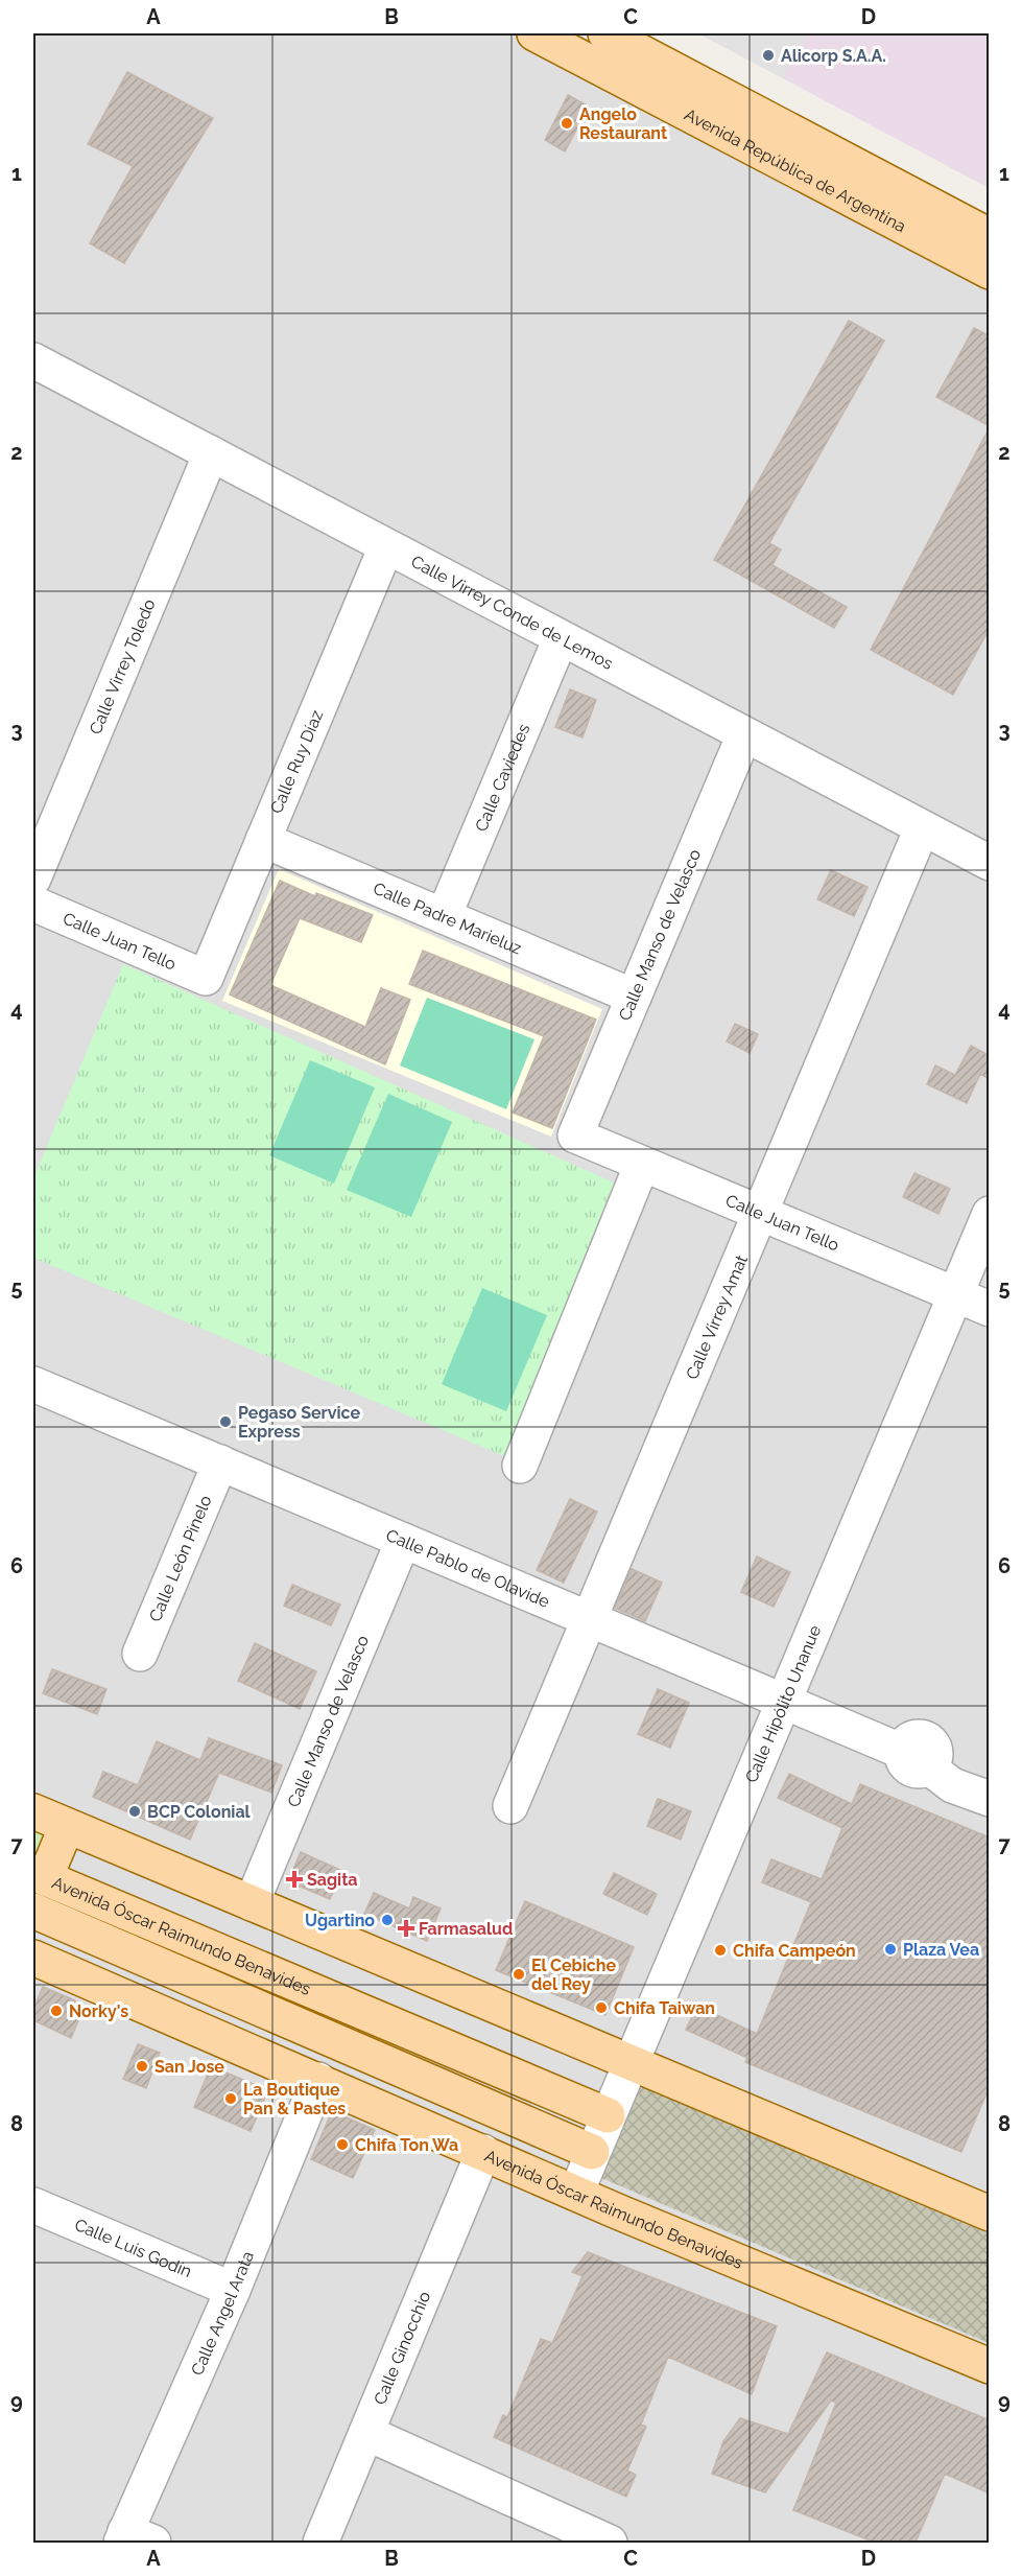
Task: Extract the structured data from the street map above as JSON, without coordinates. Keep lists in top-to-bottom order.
{
  "streets": {
    "main road": ["Avenida República de Argentina", "Avenida Óscar Raimundo Benavides"],
    "street": [
      "Calle Virrey Conde de Lemos",
      "Calle Virrey Toledo",
      "Calle Ruy Díaz",
      "Calle Caviedes",
      "Calle Padre Marieluz",
      "Calle Manso de Velasco",
      "Calle Juan Tello",
      "Calle Virrey Amat",
      "Calle León Pinelo",
      "Calle Pablo de Olavide",
      "Calle Hipólito Unanue",
      "Calle Luis Godín",
      "Calle Angel Arata",
      "Calle Ginocchio"
    ]
  },
  "crossings": [
    ["Calle Virrey Conde de Lemos", "Calle Virrey Toledo"],
    ["Calle Virrey Conde de Lemos", "Calle Ruy Díaz"],
    ["Calle Virrey Conde de Lemos", "Calle Caviedes"],
    ["Calle Virrey Conde de Lemos", "Calle Manso de Velasco"],
    ["Calle Virrey Conde de Lemos", "Calle Virrey Amat"],
    ["Calle Ruy Díaz", "Calle Padre Marieluz"],
    ["Calle Ruy Díaz", "Calle Juan Tello"],
    ["Calle Caviedes", "Calle Padre Marieluz"],
    ["Calle Padre Marieluz", "Calle Manso de Velasco"],
    ["Calle Manso de Velasco", "Calle Juan Tello"],
    ["Calle Manso de Velasco", "Calle Pablo de Olavide"],
    ["Calle Juan Tello", "Calle Virrey Amat"],
    ["Calle Juan Tello", "Calle Hipólito Unanue"],
    ["Calle Virrey Amat", "Calle Pablo de Olavide"],
    ["Calle León Pinelo", "Calle Pablo de Olavide"],
    ["Calle Pablo de Olavide", "Calle Hipólito Unanue"],
    ["Calle Hipólito Unanue", "Avenida Óscar Raimundo Benavides"],
    ["Avenida Óscar Raimundo Benavides", "Calle Angel Arata"],
    ["Avenida Óscar Raimundo Benavides", "Calle Ginocchio"],
    ["Calle Luis Godín", "Calle Angel Arata"]
  ],
  "places": {
    "other": [
      "Alicorp S.A.A.",
      "Angelo Restaurant",
      "Pegaso Service Express",
      "BCP Colonial",
      "Ugartino",
      "Plaza Vea",
      "Chifa Campeón",
      "El Cebiche del Rey",
      "Chifa Taiwan",
      "Norky's",
      "San Jose",
      "La Boutique Pan & Pastes",
      "Chifa Ton Wa"
    ],
    "health": ["Sagita", "Farmasalud"]
  },
  "grid": {
    "columns": [
      "A",
      "B",
      "C",
      "D"
    ],
    "rows": [
      "1",
      "2",
      "3",
      "4",
      "5",
      "6",
      "7",
      "8",
      "9"
    ]
  }
}
